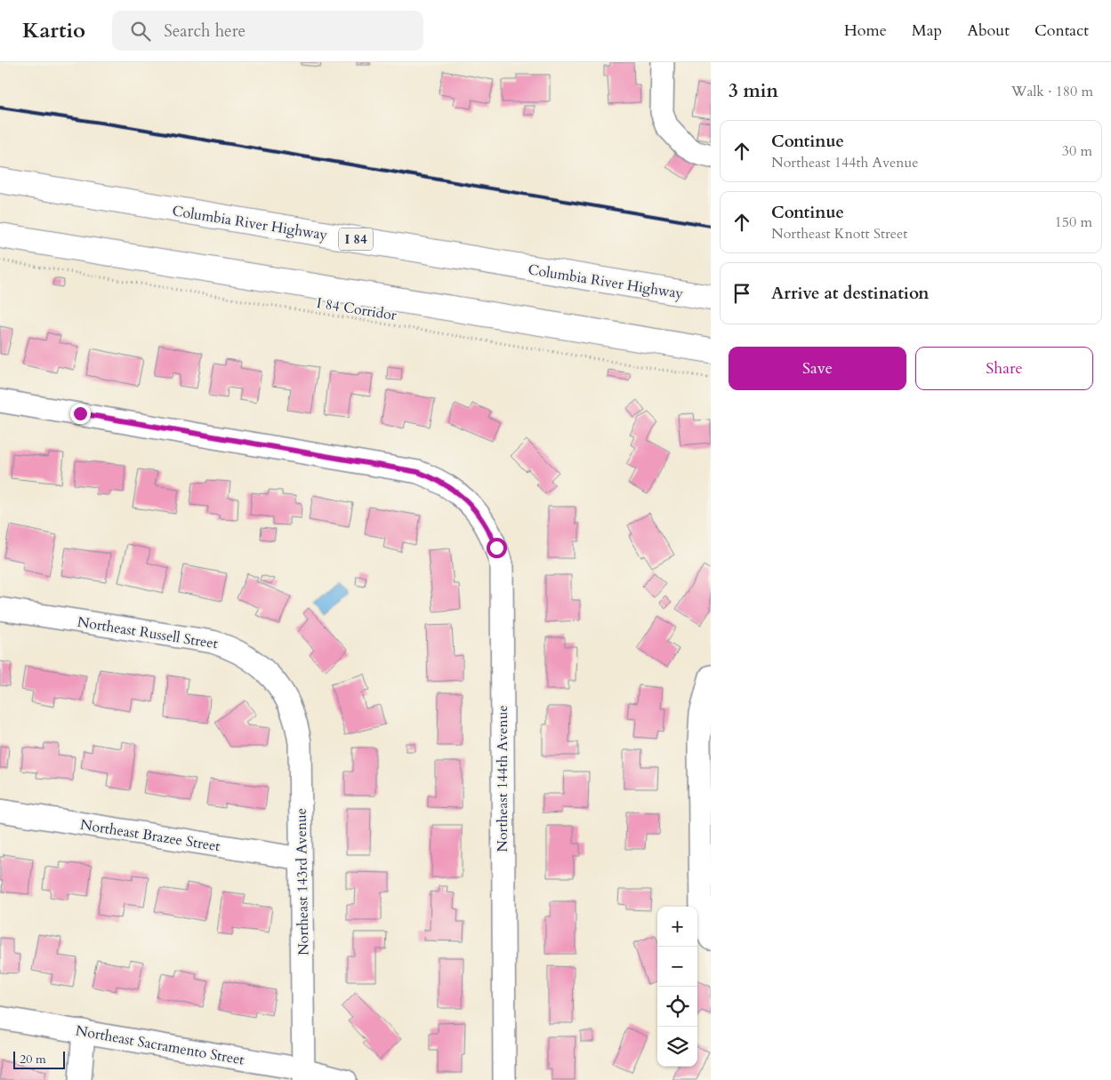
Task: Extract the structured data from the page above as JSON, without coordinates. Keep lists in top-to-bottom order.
{
  "streets": {
    "highway": ["Columbia River Highway", "I 84"],
    "street": [
      "Northeast Russell Street",
      "Northeast 144th Avenue",
      "Northeast Brazee Street",
      "Northeast 143rd Avenue",
      "Northeast Sacramento Street"
    ],
    "path": ["I 84 Corridor"]
  },
  "crossings": [
    ["Northeast Russell Street", "Northeast 143rd Avenue"],
    ["Northeast Brazee Street", "Northeast 143rd Avenue"],
    ["Northeast 143rd Avenue", "Northeast Sacramento Street"]
  ],
  "scale_bar": "20 m",
  "page": {
    "header": "Kartio",
    "search": "Search here",
    "nav": [
      "Home",
      "Map",
      "About",
      "Contact"
    ],
    "heading": ["3 min", "Walk · 180 m"],
    "list": [
      ["Continue", "Northeast 144th Avenue", "30 m"],
      ["Continue", "Northeast Knott Street", "150 m"],
      "Arrive at destination"
    ],
    "buttons": ["Save", "Share"],
    "map_buttons": ["+", "−"],
    "scale": "20 m"
  }
}
